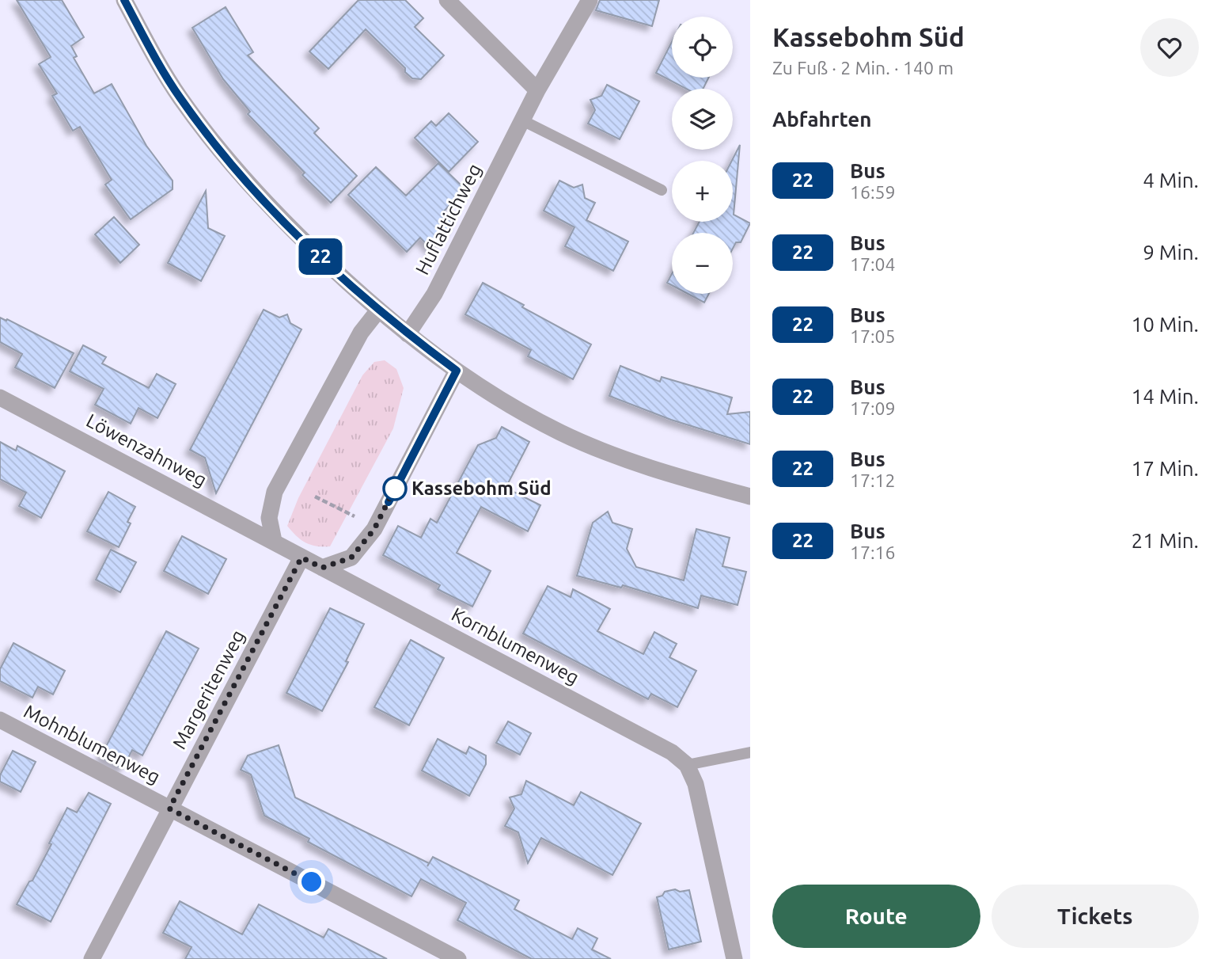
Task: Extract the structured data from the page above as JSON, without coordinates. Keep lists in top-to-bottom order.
{
  "streets": {
    "street": [
      "Huflattichweg",
      "Löwenzahnweg",
      "Kornblumenweg",
      "Margeritenweg",
      "Mohnblumenweg"
    ]
  },
  "crossings": [
    ["Margeritenweg", "Mohnblumenweg"]
  ],
  "places": ["Kassebohm Süd"],
  "lines": ["bus line 22"],
  "page": {
    "on_map": "22",
    "heading": [
      ["Kassebohm Süd", "Zu Fuß · 2 Min. · 140 m"],
      "Abfahrten"
    ],
    "map_buttons": ["+", "−"],
    "list": [
      {
        "mark": "22",
        "name": "Bus",
        "note": "16:59",
        "value": "4 Min."
      },
      {
        "mark": "22",
        "name": "Bus",
        "note": "17:04",
        "value": "9 Min."
      },
      {
        "mark": "22",
        "name": "Bus",
        "note": "17:05",
        "value": "10 Min."
      },
      {
        "mark": "22",
        "name": "Bus",
        "note": "17:09",
        "value": "14 Min."
      },
      {
        "mark": "22",
        "name": "Bus",
        "note": "17:12",
        "value": "17 Min."
      },
      {
        "mark": "22",
        "name": "Bus",
        "note": "17:16",
        "value": "21 Min."
      }
    ],
    "buttons": ["Route", "Tickets"]
  }
}
